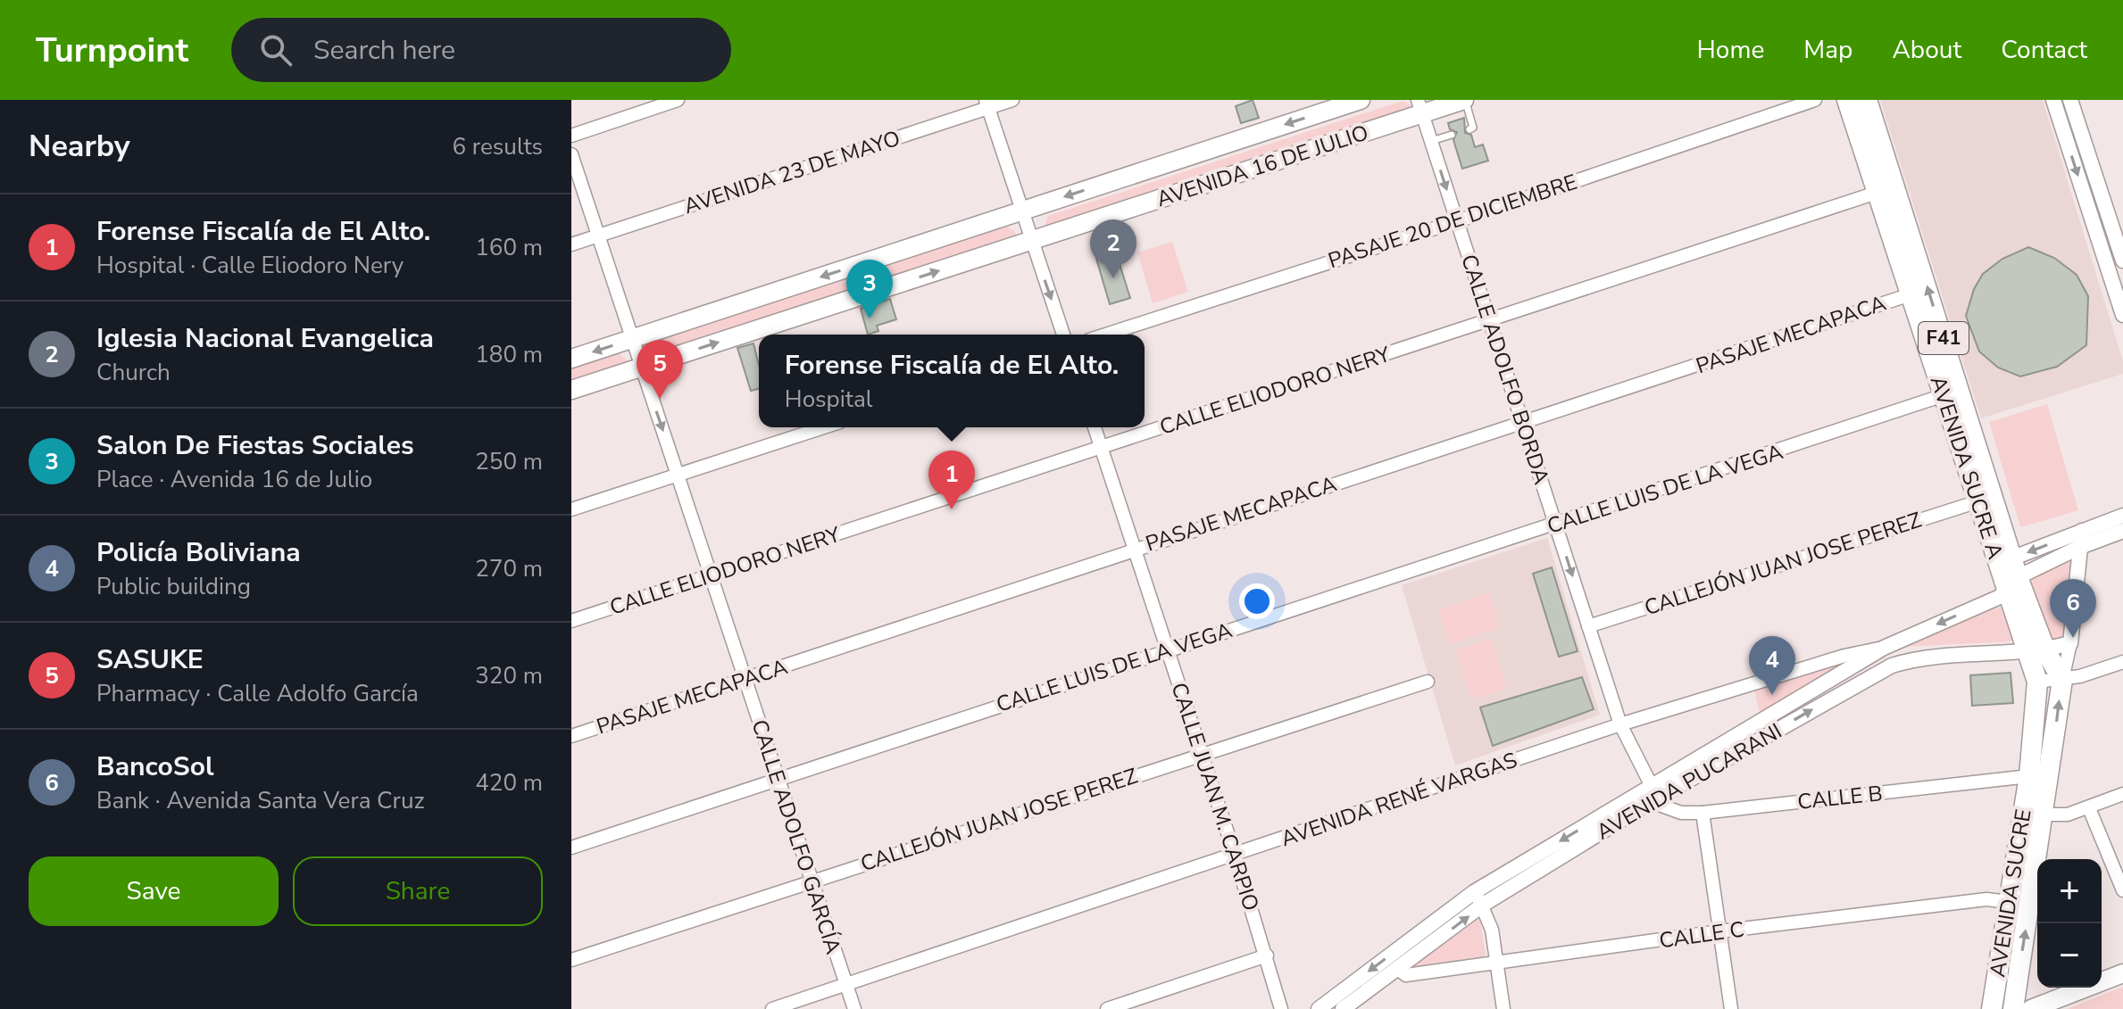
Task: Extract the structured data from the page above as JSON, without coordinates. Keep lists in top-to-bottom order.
{
  "streets": {
    "main road": [
      "AVENIDA 16 DE JULIO",
      "F41",
      "AVENIDA SUCRE A",
      "AVENIDA SUCRE"
    ],
    "street": [
      "AVENIDA 23 DE MAYO",
      "PASAJE 20 DE DICIEMBRE",
      "PASAJE MECAPACA",
      "CALLE ADOLFO BORDA",
      "CALLE ELIODORO NERY",
      "CALLE LUIS DE LA VEGA",
      "CALLEJÓN JUAN JOSE PEREZ",
      "AVENIDA PUCARANI",
      "CALLE JUAN M. CARPIO",
      "CALLE B",
      "AVENIDA RENÉ VARGAS",
      "CALLE ADOLFO GARCÍA",
      "CALLE C"
    ]
  },
  "crossings": [
    ["AVENIDA 16 DE JULIO", "CALLE ADOLFO BORDA"],
    ["AVENIDA 16 DE JULIO", "CALLE ADOLFO GARCÍA"],
    ["AVENIDA 23 DE MAYO", "CALLE ADOLFO GARCÍA"],
    ["PASAJE 20 DE DICIEMBRE", "CALLE ADOLFO BORDA"],
    ["PASAJE MECAPACA", "CALLE ADOLFO BORDA"],
    ["PASAJE MECAPACA", "AVENIDA SUCRE A"],
    ["PASAJE MECAPACA", "CALLE JUAN M. CARPIO"],
    ["PASAJE MECAPACA", "CALLE ADOLFO GARCÍA"],
    ["F41", "AVENIDA SUCRE A"],
    ["F41", "AVENIDA PUCARANI"],
    ["F41", "CALLE B"],
    ["F41", "AVENIDA RENÉ VARGAS"],
    ["F41", "AVENIDA SUCRE"],
    ["CALLE ADOLFO BORDA", "CALLE ELIODORO NERY"],
    ["CALLE ADOLFO BORDA", "CALLE LUIS DE LA VEGA"],
    ["CALLE ADOLFO BORDA", "CALLEJÓN JUAN JOSE PEREZ"],
    ["CALLE ADOLFO BORDA", "AVENIDA PUCARANI"],
    ["CALLE ADOLFO BORDA", "CALLE B"],
    ["CALLE ADOLFO BORDA", "AVENIDA RENÉ VARGAS"],
    ["CALLE ELIODORO NERY", "AVENIDA SUCRE A"],
    ["CALLE ELIODORO NERY", "CALLE JUAN M. CARPIO"],
    ["CALLE ELIODORO NERY", "CALLE ADOLFO GARCÍA"],
    ["AVENIDA SUCRE A", "CALLE LUIS DE LA VEGA"],
    ["AVENIDA SUCRE A", "CALLEJÓN JUAN JOSE PEREZ"],
    ["AVENIDA SUCRE A", "AVENIDA RENÉ VARGAS"],
    ["CALLE LUIS DE LA VEGA", "CALLE JUAN M. CARPIO"],
    ["CALLE LUIS DE LA VEGA", "CALLE ADOLFO GARCÍA"],
    ["CALLEJÓN JUAN JOSE PEREZ", "CALLE JUAN M. CARPIO"],
    ["CALLEJÓN JUAN JOSE PEREZ", "CALLE ADOLFO GARCÍA"],
    ["AVENIDA PUCARANI", "CALLE B"],
    ["AVENIDA PUCARANI", "AVENIDA RENÉ VARGAS"],
    ["AVENIDA PUCARANI", "CALLE C"],
    ["CALLE JUAN M. CARPIO", "AVENIDA RENÉ VARGAS"],
    ["CALLE B", "AVENIDA SUCRE"],
    ["AVENIDA RENÉ VARGAS", "CALLE ADOLFO GARCÍA"],
    ["AVENIDA SUCRE", "CALLE C"]
  ],
  "page": {
    "header": "Turnpoint",
    "search": "Search here",
    "nav": [
      "Home",
      "Map",
      "About",
      "Contact"
    ],
    "heading": ["Nearby", "6 results"],
    "list": [
      {
        "mark": "1",
        "name": "Forense Fiscalía de El Alto.",
        "note": "Hospital · Calle Eliodoro Nery",
        "value": "160 m"
      },
      {
        "mark": "2",
        "name": "Iglesia Nacional Evangelica",
        "note": "Church",
        "value": "180 m"
      },
      {
        "mark": "3",
        "name": "Salon De Fiestas Sociales",
        "note": "Place · Avenida 16 de Julio",
        "value": "250 m"
      },
      {
        "mark": "4",
        "name": "Policía Boliviana",
        "note": "Public building",
        "value": "270 m"
      },
      {
        "mark": "5",
        "name": "SASUKE",
        "note": "Pharmacy · Calle Adolfo García",
        "value": "320 m"
      },
      {
        "mark": "6",
        "name": "BancoSol",
        "note": "Bank · Avenida Santa Vera Cruz",
        "value": "420 m"
      }
    ],
    "pins": [
      "2",
      "3",
      "5",
      "1",
      "6",
      "4"
    ],
    "popup": ["Forense Fiscalía de El Alto.", "Hospital"],
    "buttons": ["Save", "Share"],
    "map_buttons": ["+", "−"]
  }
}
